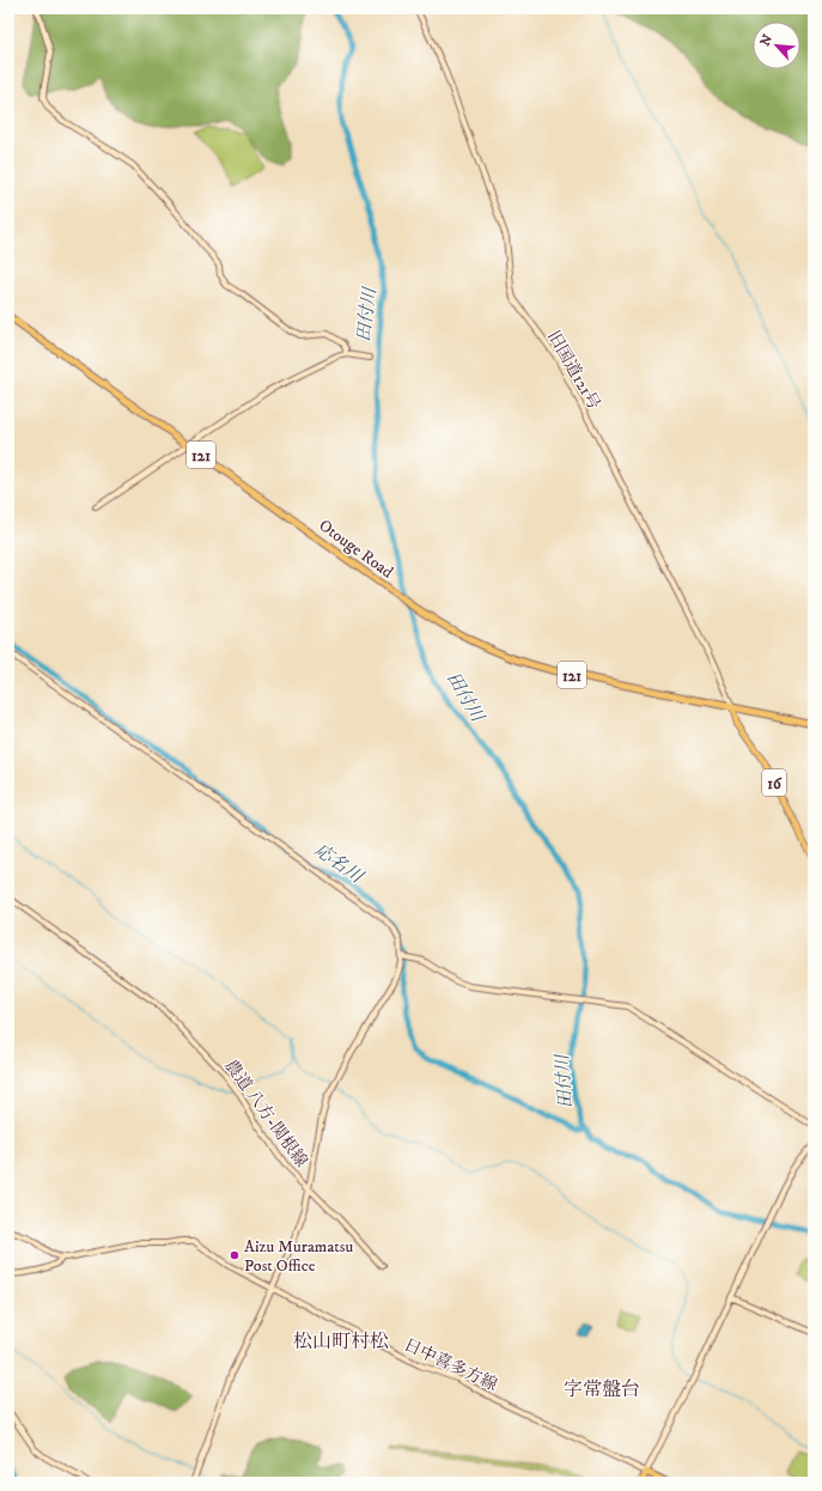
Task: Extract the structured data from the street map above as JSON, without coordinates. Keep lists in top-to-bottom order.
{
  "streets": {
    "highway": ["121", "Otouge Road"],
    "main road": ["16"],
    "street": ["旧国道121号", "農道 八方-関根線", "日中喜多方線"]
  },
  "crossings": [
    ["旧国道121号", "121"],
    ["旧国道121号", "Otouge Road"],
    ["旧国道121号", "16"],
    ["121", "Otouge Road"],
    ["121", "16"],
    ["Otouge Road", "16"]
  ],
  "districts": ["松山町村松", "字常盤台"],
  "water": ["田付川", "応名川"],
  "places": ["Aizu Muramatsu Post Office"],
  "north": "top left"
}
